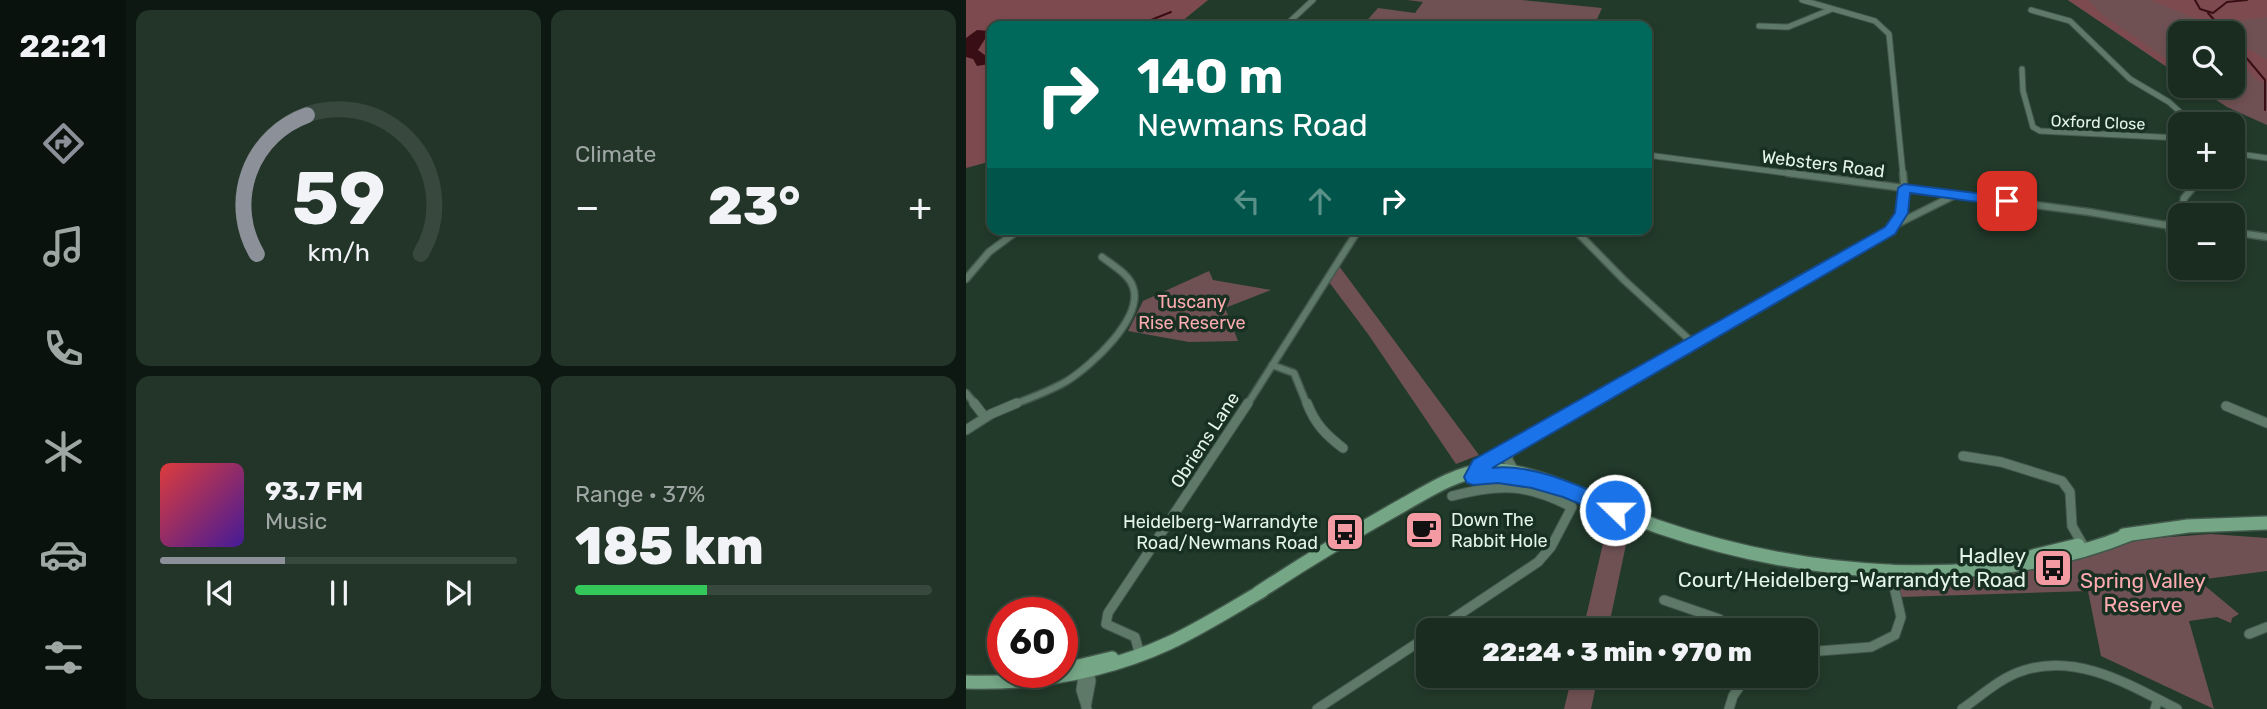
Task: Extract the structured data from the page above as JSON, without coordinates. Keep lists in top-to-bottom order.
{
  "streets": {
    "street": ["Oxford Close", "Websters Road", "Obriens Lane"]
  },
  "parks": ["Tuscany Rise Reserve", "Spring Valley Reserve"],
  "places": {
    "cafe": ["Down The Rabbit Hole"],
    "bus stop": ["Heidelberg-Warrandyte Road/Newmans Road", "Hadley Court/Heidelberg-Warrandyte Road"]
  },
  "page": {
    "tabs": "22:21",
    "tile": [
      "Climate",
      ["Range · 37%", "185 km"]
    ],
    "map_buttons": ["+", "−"],
    "turn": ["140 m", "Newmans Road"],
    "heat": ["−", "23°", "+"],
    "song": ["93.7 FM", "Music"],
    "limit": "60",
    "trip": "22:24 · 3 min · 970 m",
    "gauge": ["59", "km/h"]
  }
}
